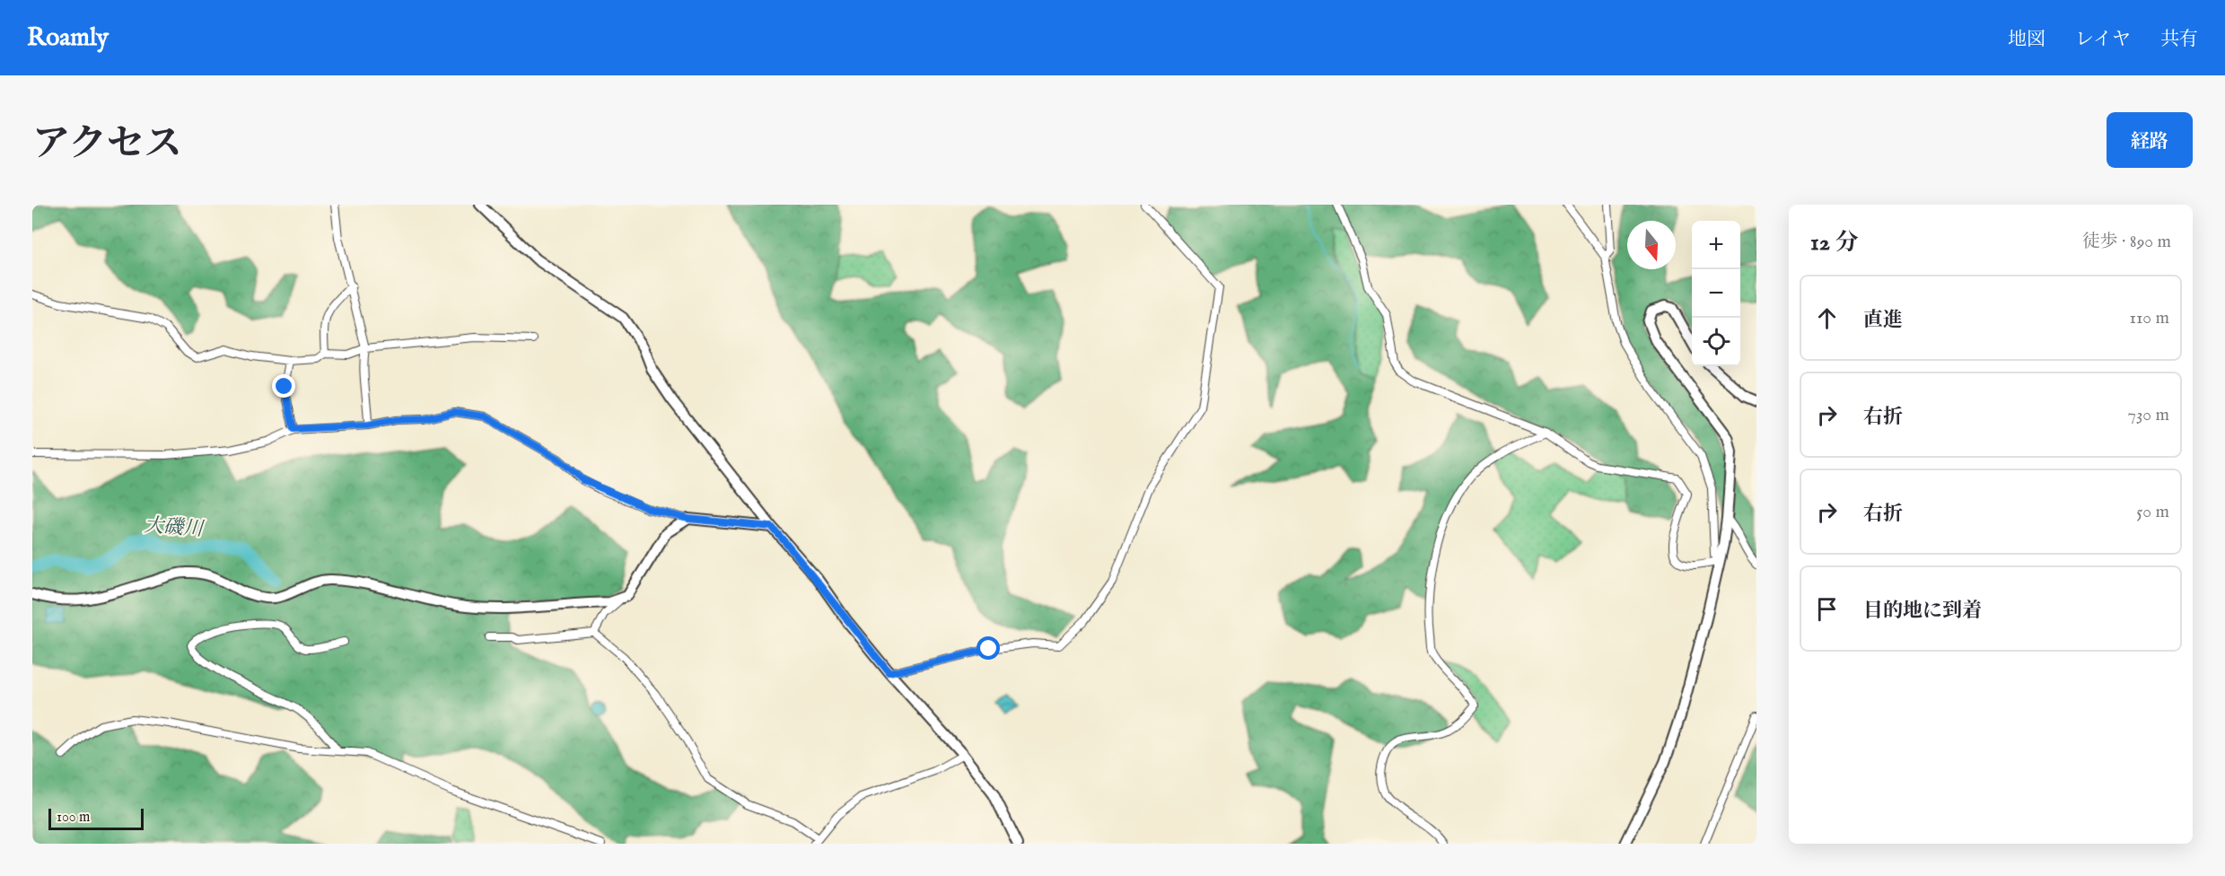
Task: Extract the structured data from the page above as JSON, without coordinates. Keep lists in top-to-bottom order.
{
  "water": ["大磯川"],
  "scale_bar": "100 m",
  "north": "bottom",
  "page": {
    "header": "Roamly",
    "nav": ["地図", "レイヤ", "共有"],
    "title": "アクセス",
    "buttons": "経路",
    "heading": ["12 分", "徒歩 · 890 m"],
    "map_buttons": ["+", "−"],
    "list": [
      ["直進", "110 m"],
      ["右折", "730 m"],
      ["右折", "50 m"],
      "目的地に到着"
    ],
    "scale": "100 m"
  }
}
